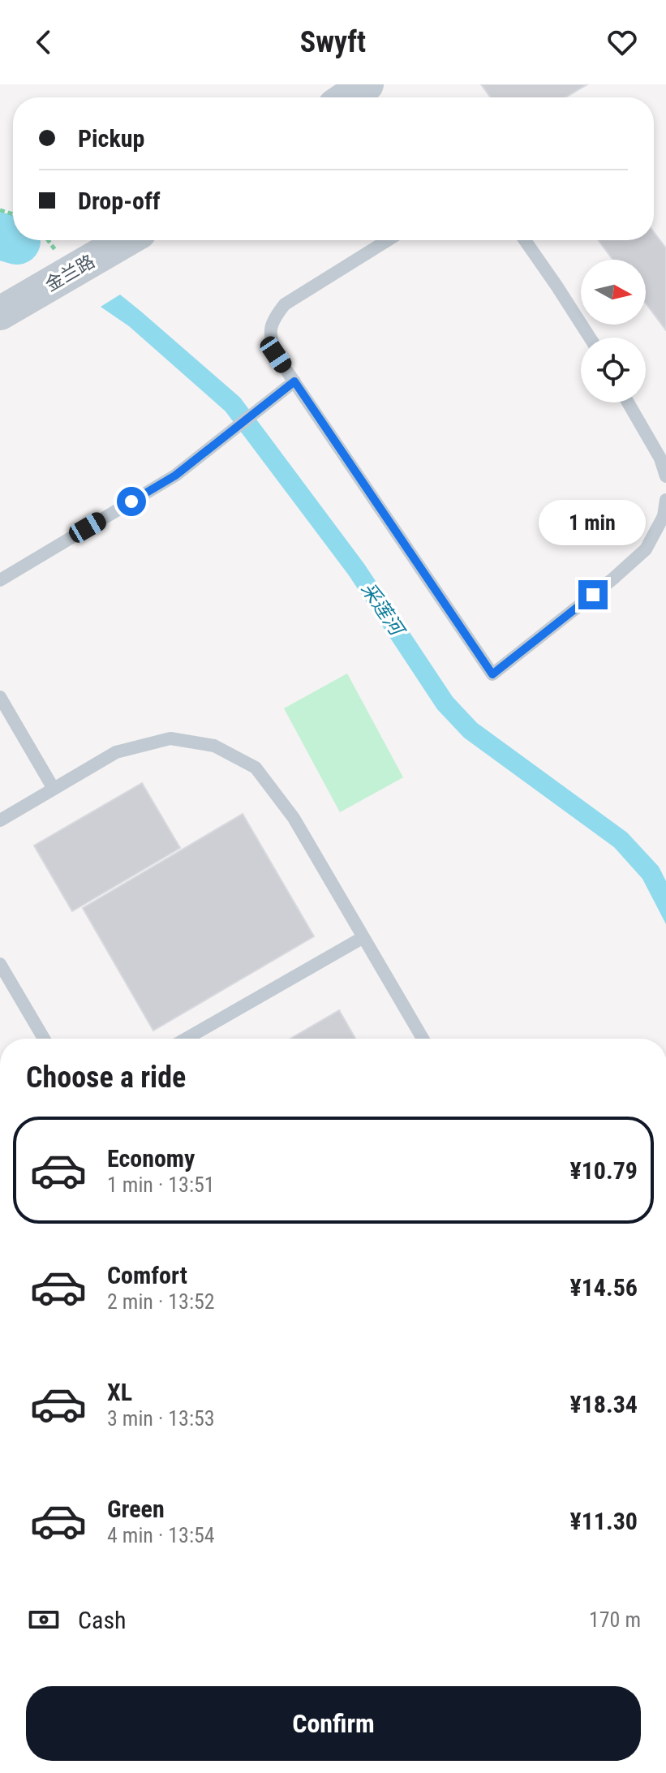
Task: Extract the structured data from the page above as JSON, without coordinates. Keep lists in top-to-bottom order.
{
  "streets": {
    "street": ["金兰路"]
  },
  "water": ["采莲河"],
  "north": "right",
  "page": {
    "header": "Swyft",
    "banner": ["Pickup", "Drop-off"],
    "bubble": "1 min",
    "heading": "Choose a ride",
    "list": [
      {
        "name": "Economy",
        "note": "1 min · 13:51",
        "value": "¥10.79"
      },
      {
        "name": "Comfort",
        "note": "2 min · 13:52",
        "value": "¥14.56"
      },
      {
        "name": "XL",
        "note": "3 min · 13:53",
        "value": "¥18.34"
      },
      {
        "name": "Green",
        "note": "4 min · 13:54",
        "value": "¥11.30"
      }
    ],
    "pay": ["Cash", "170 m"],
    "buttons": "Confirm"
  }
}
